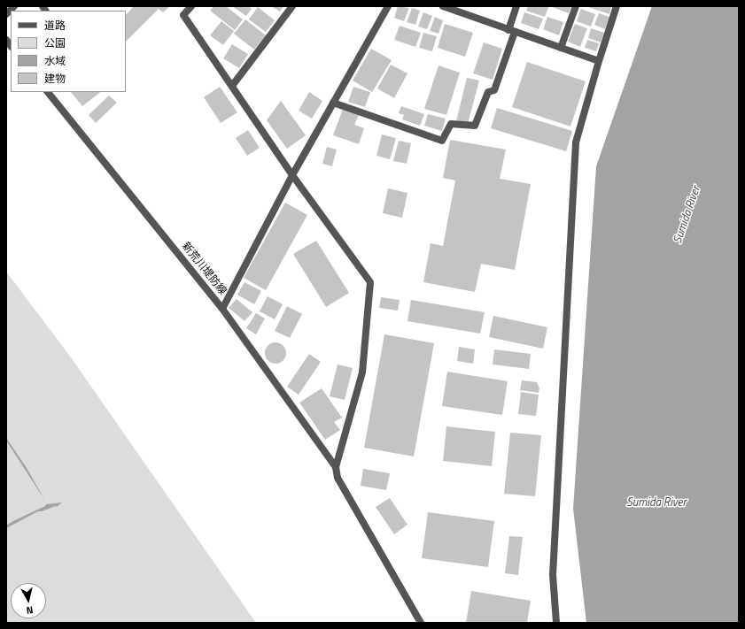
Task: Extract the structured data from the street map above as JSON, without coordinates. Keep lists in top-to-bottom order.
{
  "streets": {
    "street": ["新荒川堤防線"]
  },
  "water": ["Sumida River"],
  "legend": [
    "道路",
    "公園",
    "水域",
    "建物"
  ],
  "north": "bottom"
}
